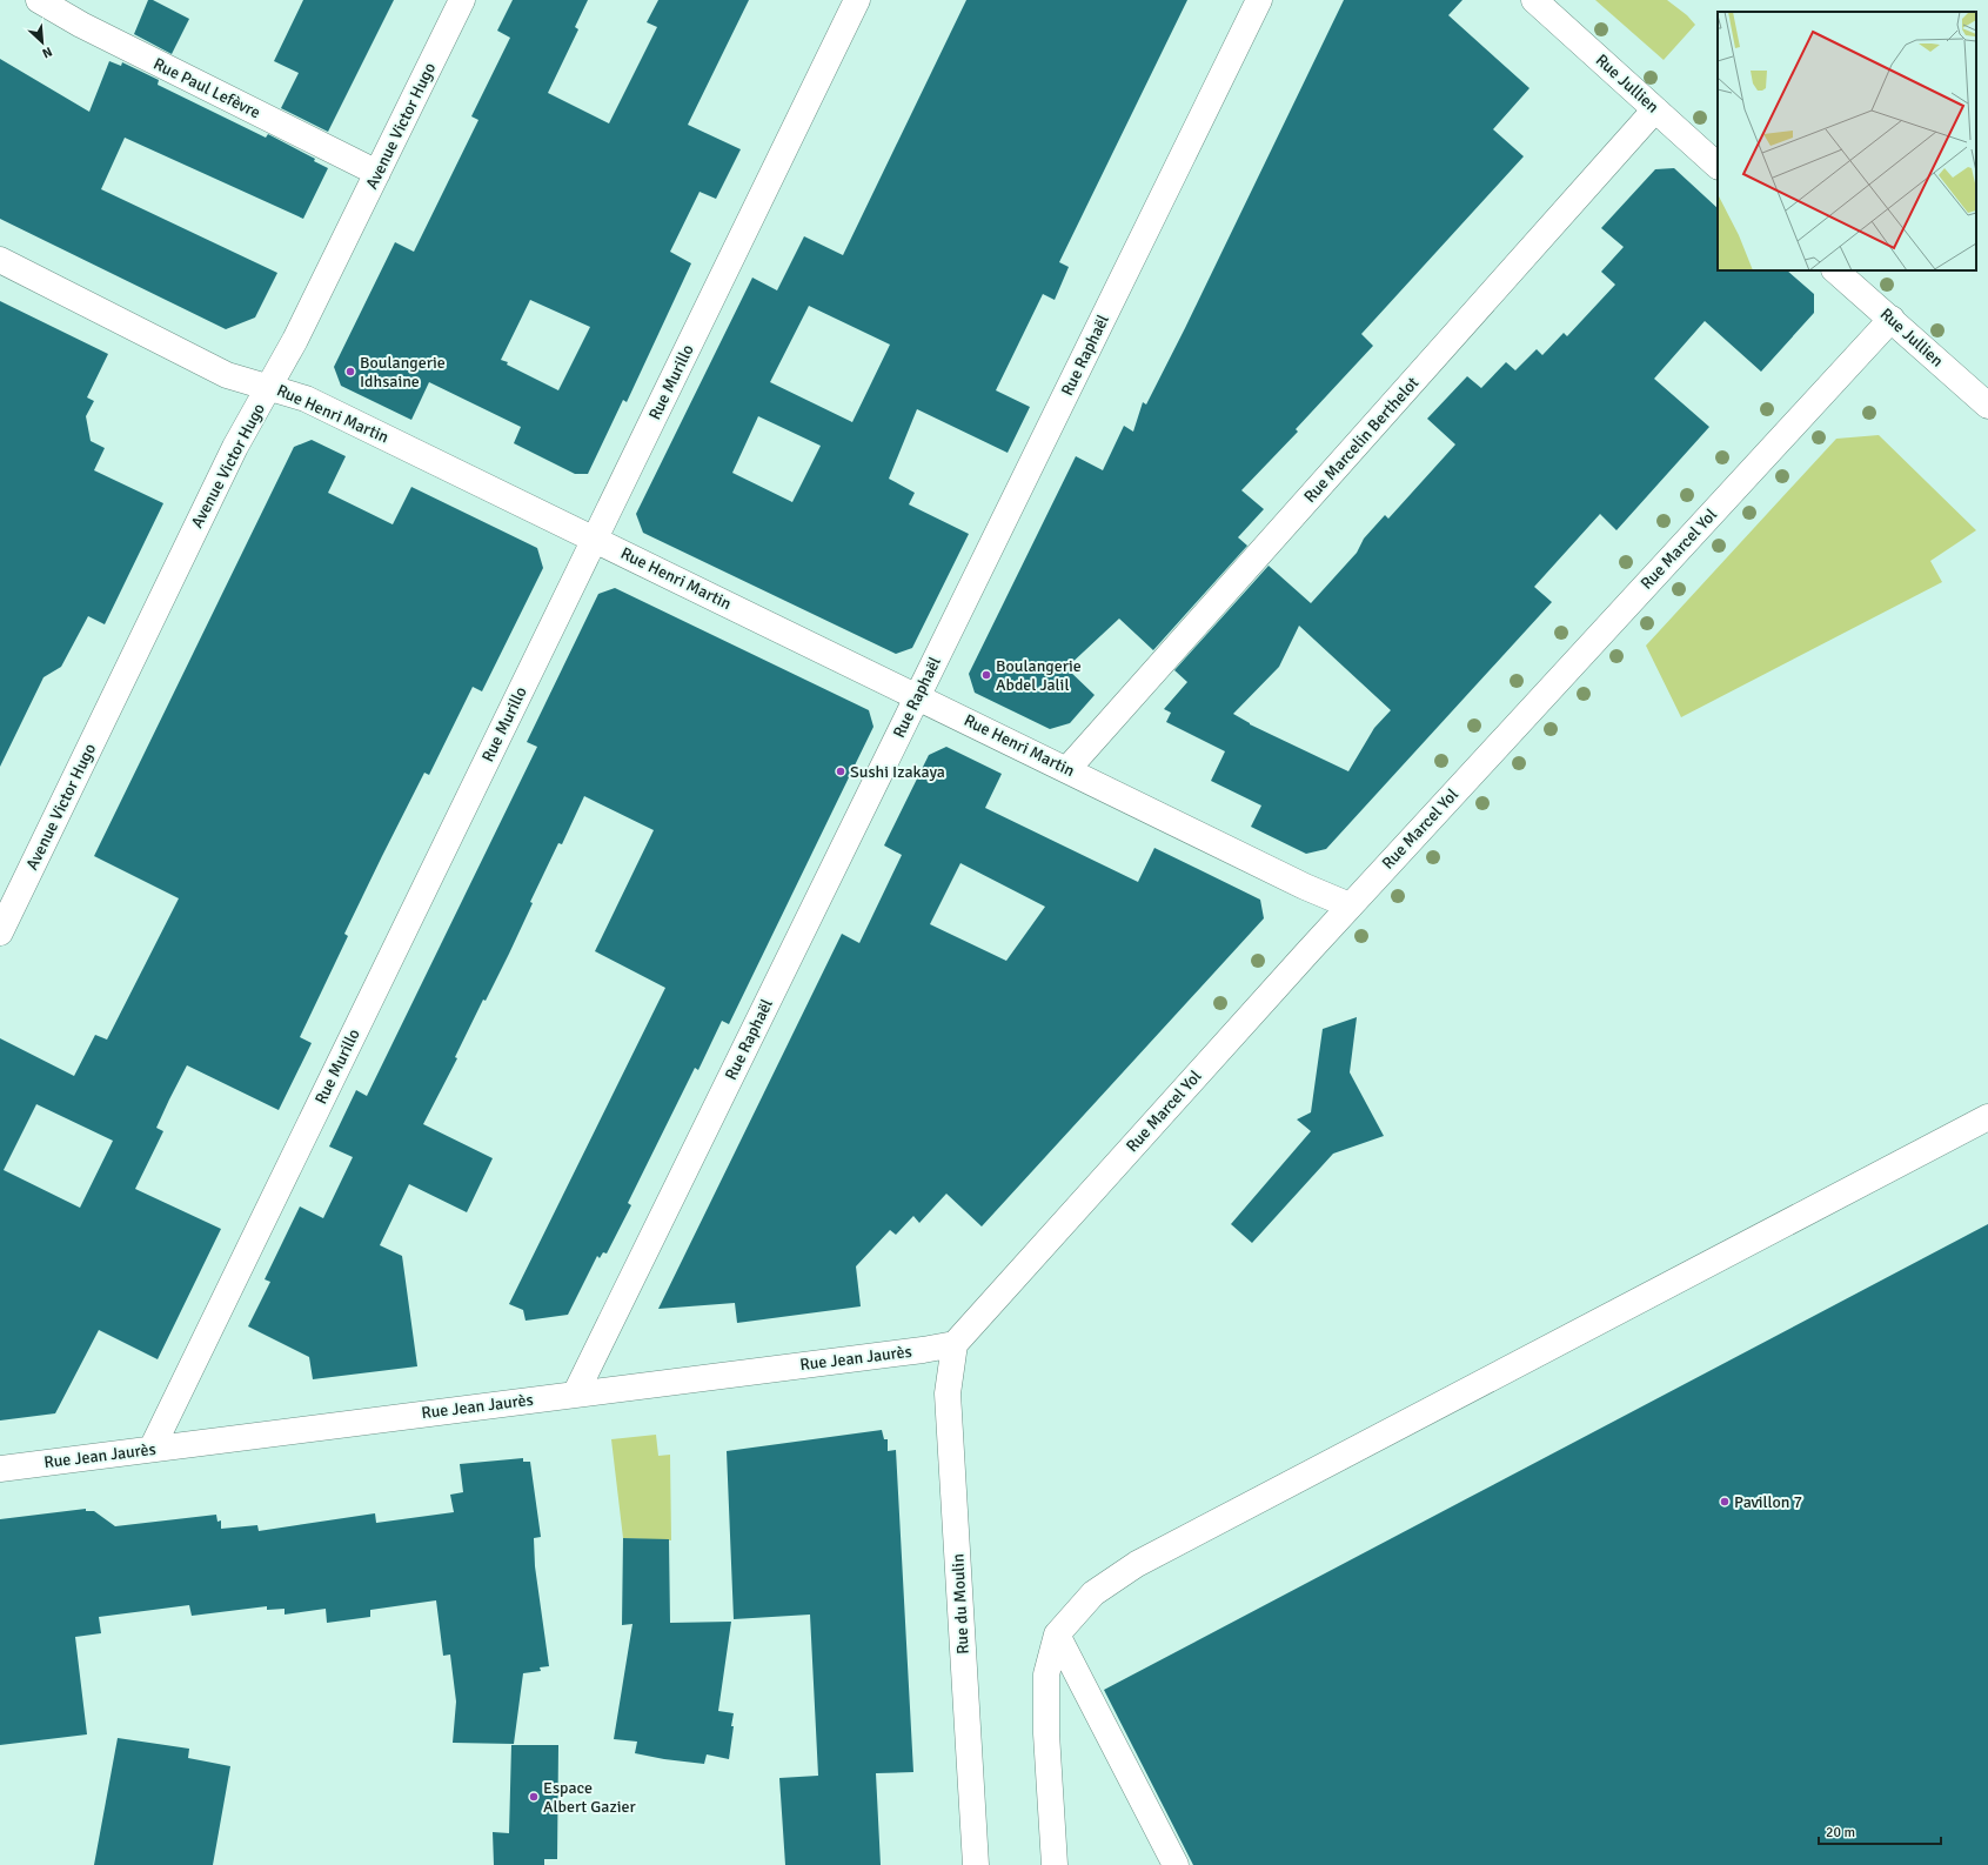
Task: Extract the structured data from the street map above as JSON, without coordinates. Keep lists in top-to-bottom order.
{
  "streets": {
    "street": [
      "Rue Jullien",
      "Rue Paul Lefèvre",
      "Avenue Victor Hugo",
      "Rue Raphaël",
      "Rue Murillo",
      "Rue Henri Martin",
      "Rue Marcelin Berthelot",
      "Rue Marcel Yol",
      "Rue Jean Jaurès",
      "Rue du Moulin"
    ]
  },
  "crossings": [
    ["Rue Jullien", "Rue Marcelin Berthelot"],
    ["Rue Jullien", "Rue Marcel Yol"],
    ["Rue Paul Lefèvre", "Avenue Victor Hugo"],
    ["Avenue Victor Hugo", "Rue Henri Martin"],
    ["Rue Raphaël", "Rue Henri Martin"],
    ["Rue Raphaël", "Rue Jean Jaurès"],
    ["Rue Murillo", "Rue Henri Martin"],
    ["Rue Murillo", "Rue Jean Jaurès"],
    ["Rue Henri Martin", "Rue Marcelin Berthelot"],
    ["Rue Henri Martin", "Rue Marcel Yol"],
    ["Rue Marcel Yol", "Rue Jean Jaurès"],
    ["Rue Marcel Yol", "Rue du Moulin"],
    ["Rue Jean Jaurès", "Rue du Moulin"]
  ],
  "places": [
    "Boulangerie Idhsaine",
    "Boulangerie Abdel Jalil",
    "Sushi Izakaya",
    "Pavillon 7",
    "Espace Albert Gazier"
  ],
  "scale_bar": "20 m",
  "north": "bottom right"
}
